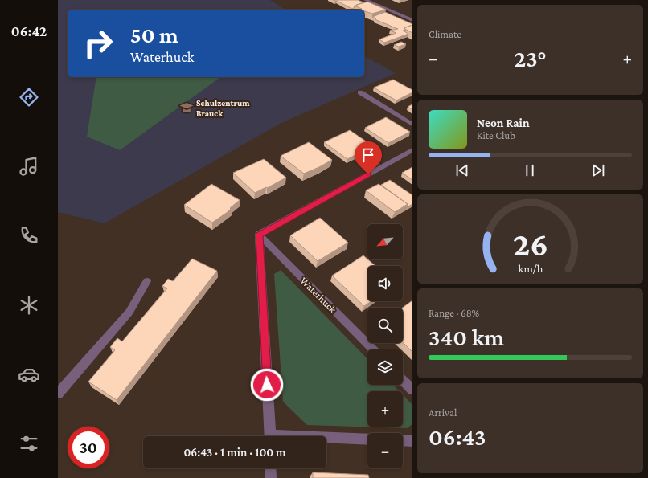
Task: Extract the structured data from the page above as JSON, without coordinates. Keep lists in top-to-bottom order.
{
  "streets": {
    "street": ["Waterhuck"]
  },
  "places": {
    "school or university": ["Schulzentrum Brauck"]
  },
  "north": "bottom left",
  "page": {
    "tabs": "06:42",
    "tile": [
      "Climate",
      ["Range · 68%", "340 km"],
      ["Arrival", "06:43"]
    ],
    "turn": ["50 m", "Waterhuck"],
    "heat": ["−", "23°", "+"],
    "song": ["Neon Rain", "Kite Club"],
    "map_buttons": ["+", "−"],
    "limit": "30",
    "trip": "06:43 · 1 min · 100 m",
    "gauge": ["26", "km/h"]
  }
}
